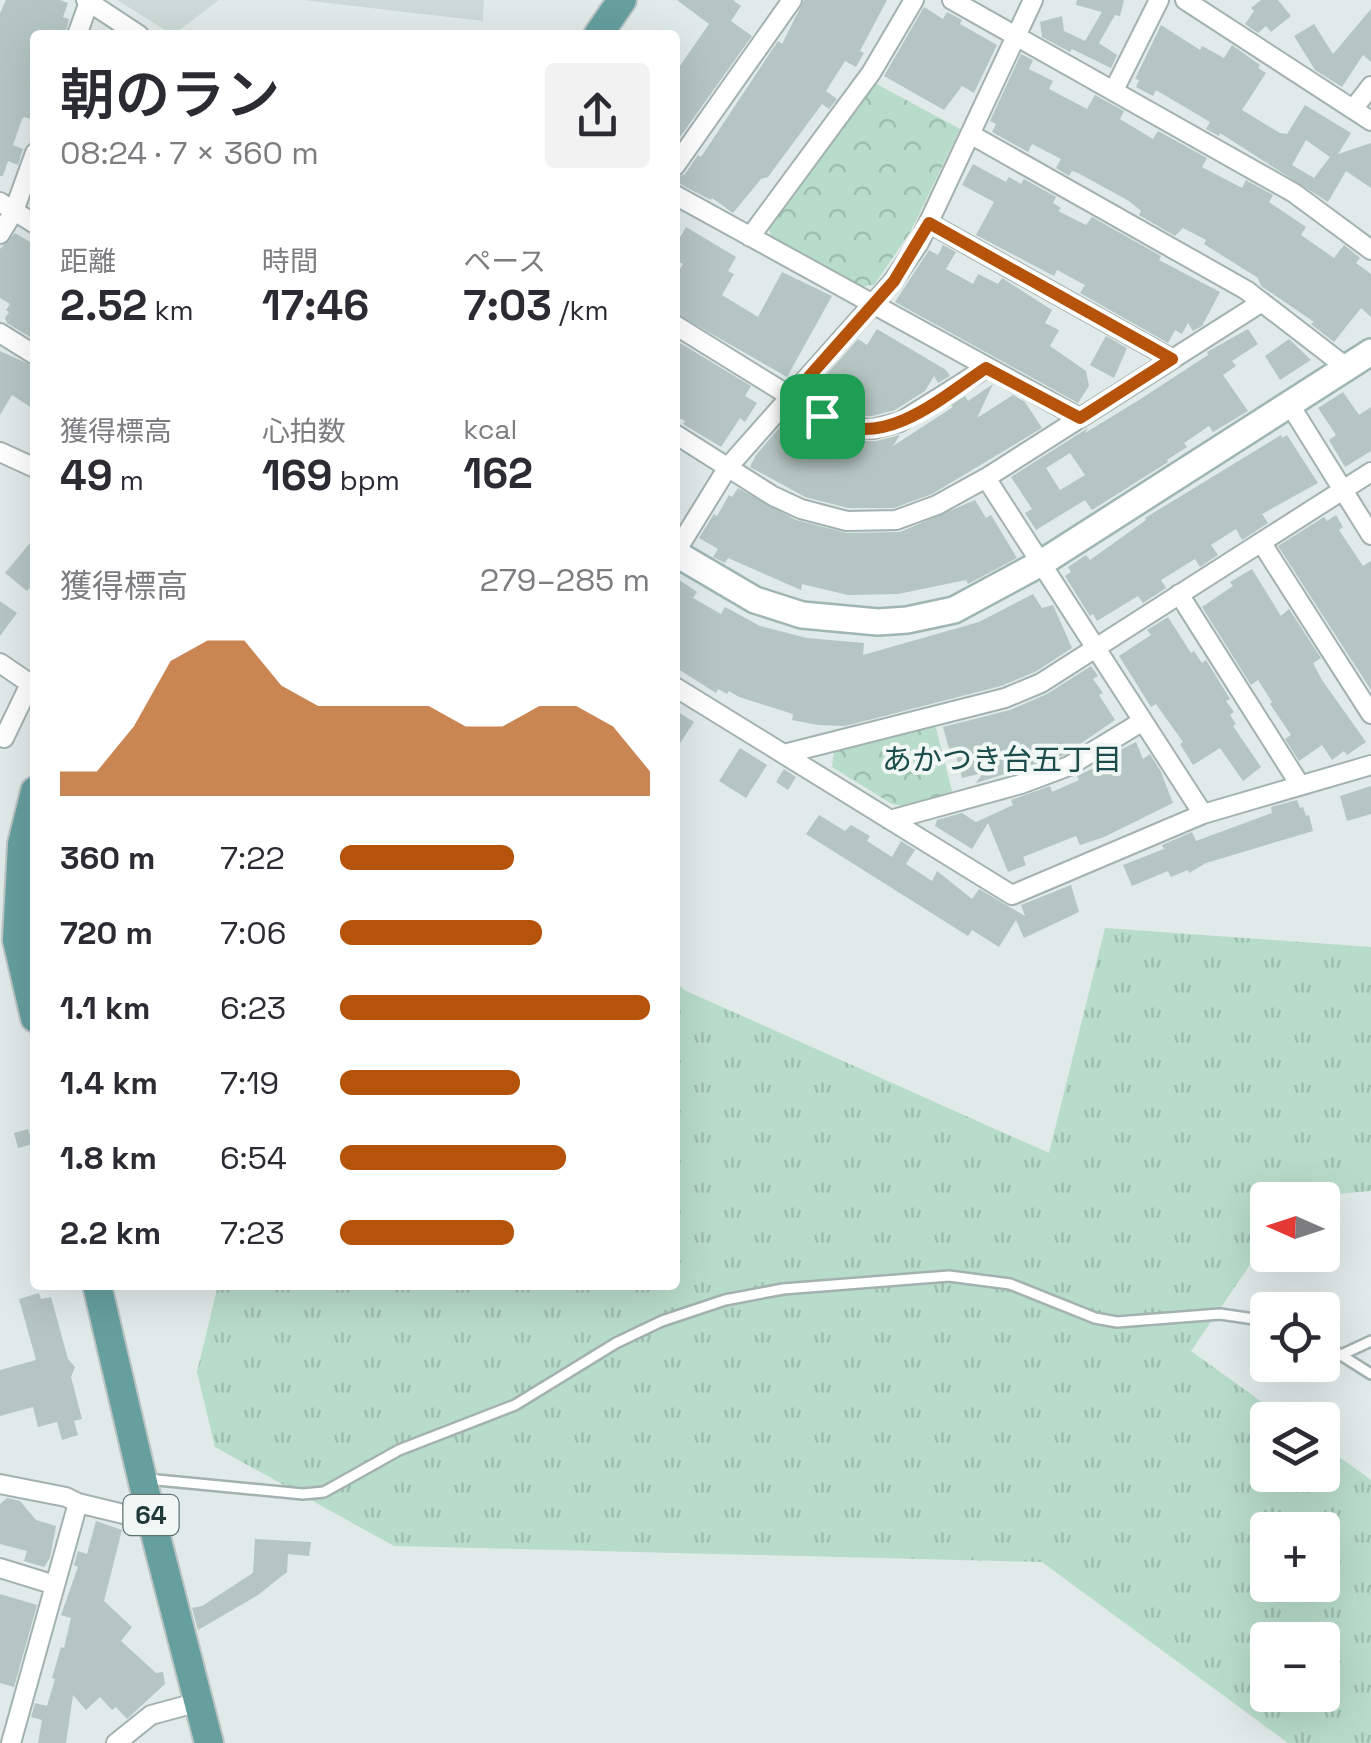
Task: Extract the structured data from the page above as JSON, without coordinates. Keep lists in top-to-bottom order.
{
  "streets": {
    "main road": ["64"]
  },
  "districts": ["あかつき台五丁目"],
  "north": "left",
  "page": {
    "heading": ["朝のラン", "08:24 · 7 × 360 m"],
    "stats": [
      ["距離", "2.52 km"],
      ["時間", "17:46"],
      ["ペース", "7:03 /km"],
      ["獲得標高", "49 m"],
      ["心拍数", "169 bpm"],
      ["kcal", "162"]
    ],
    "chart": ["獲得標高", "279–285 m"],
    "list": [
      {
        "name": "360 m",
        "note": "7:22"
      },
      {
        "name": "720 m",
        "note": "7:06"
      },
      {
        "name": "1.1 km",
        "note": "6:23"
      },
      {
        "name": "1.4 km",
        "note": "7:19"
      },
      {
        "name": "1.8 km",
        "note": "6:54"
      },
      {
        "name": "2.2 km",
        "note": "7:23"
      }
    ],
    "map_buttons": ["+", "−"]
  }
}
